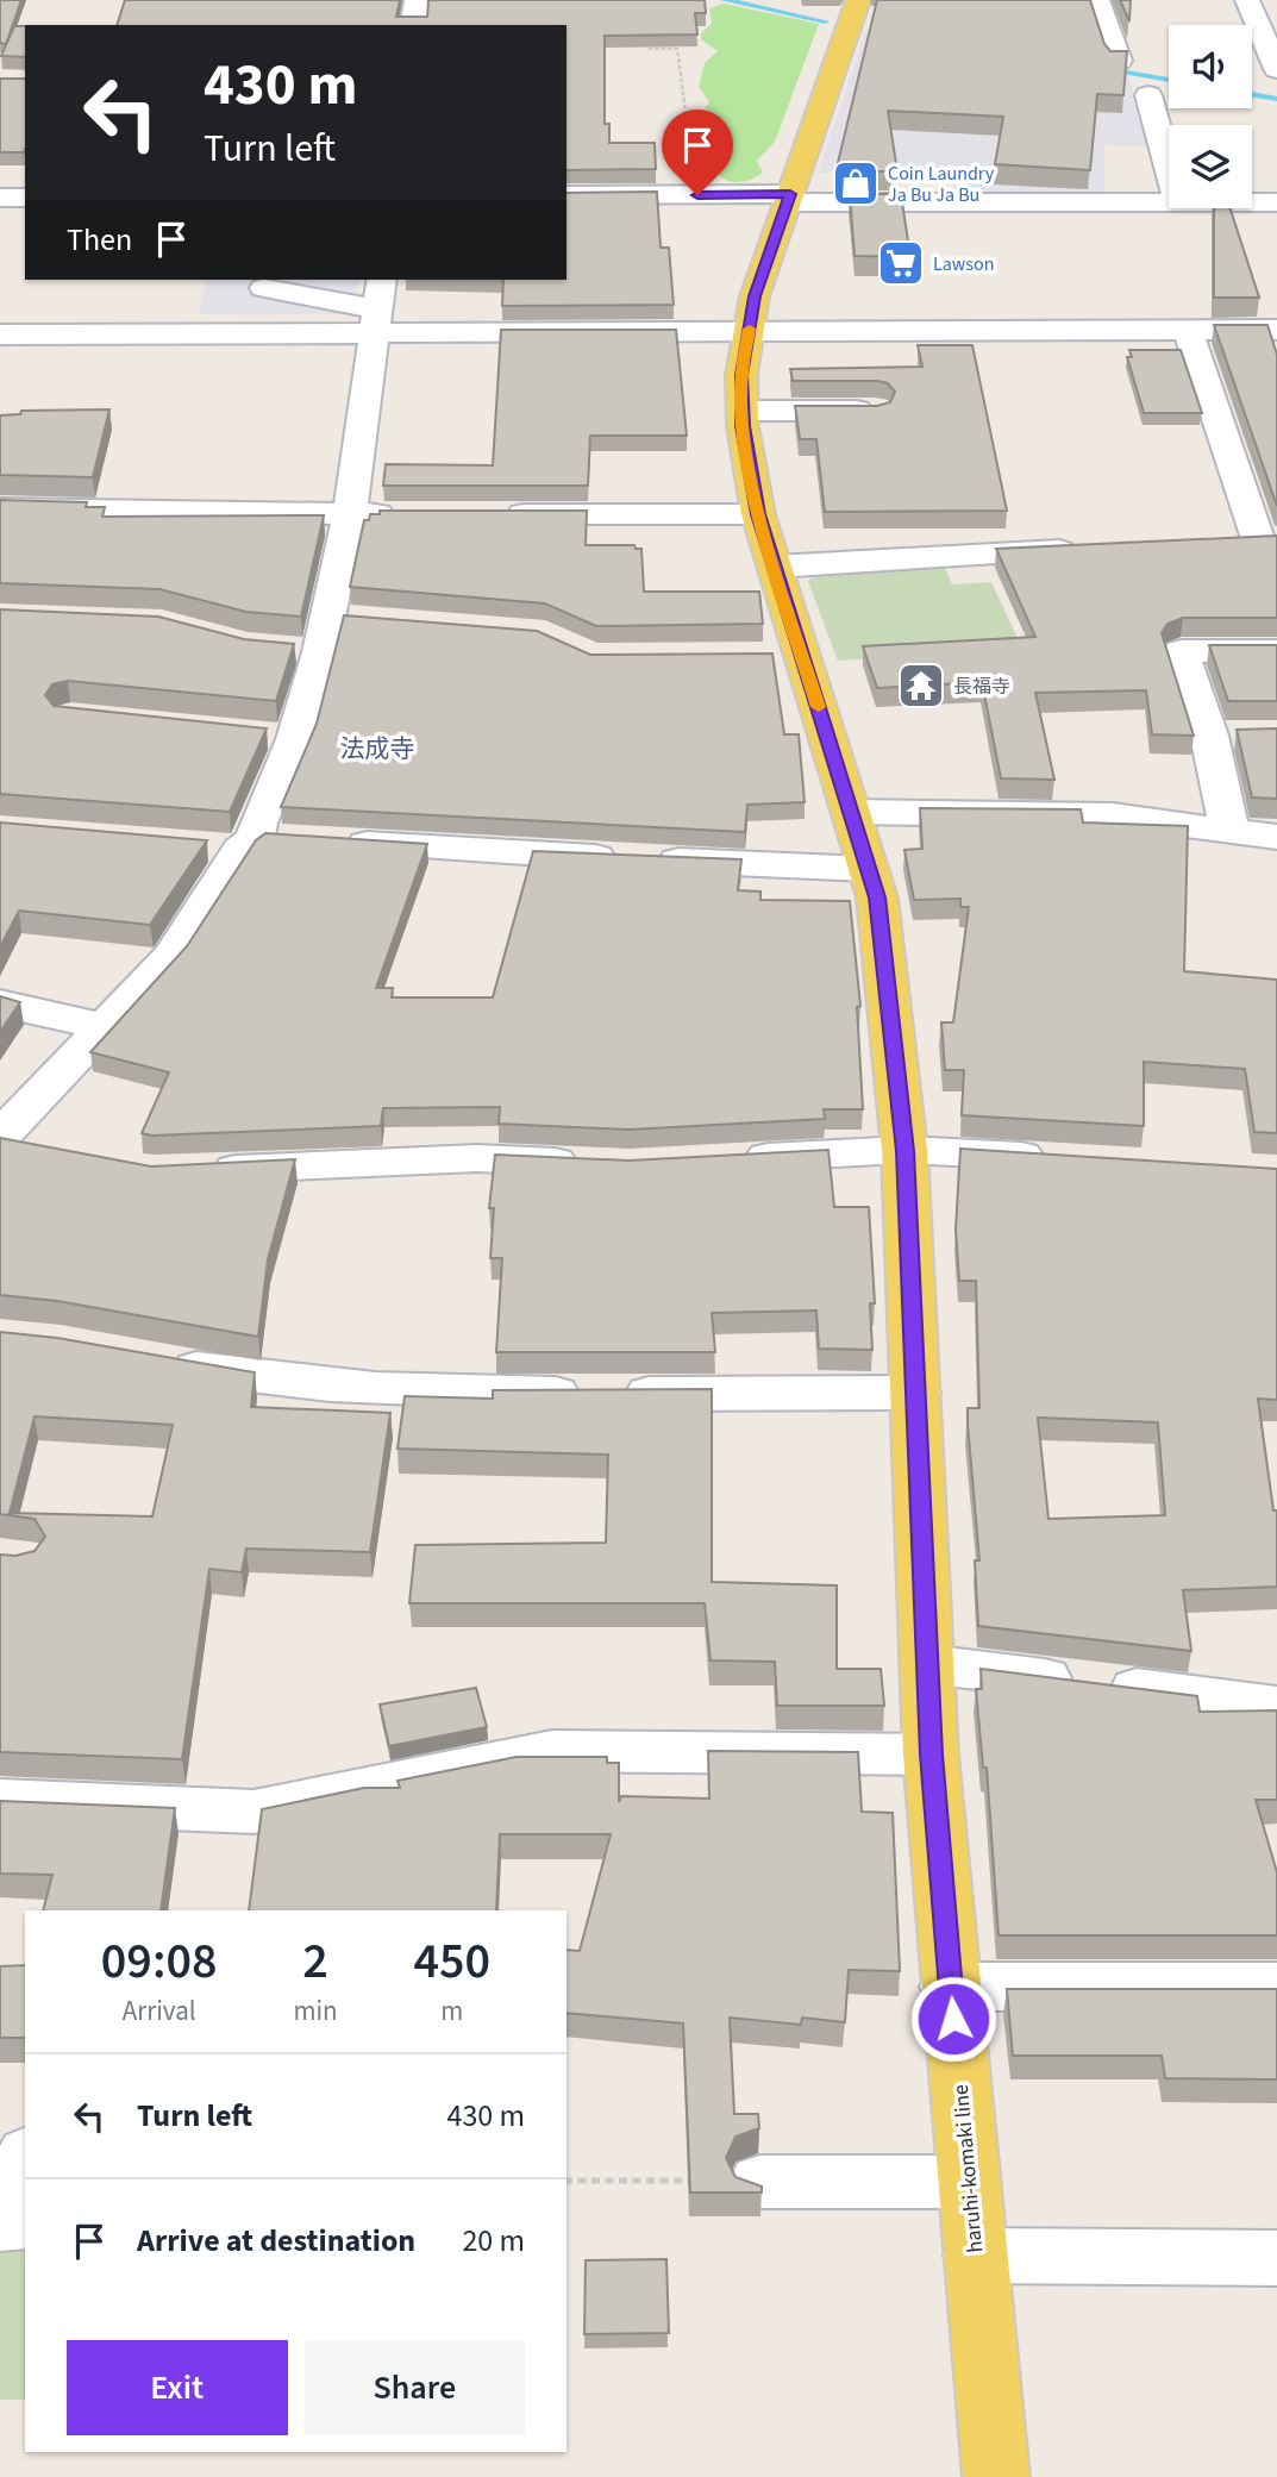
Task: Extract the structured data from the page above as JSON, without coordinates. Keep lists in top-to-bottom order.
{
  "streets": {
    "main road": ["haruhi-komaki line"]
  },
  "districts": ["法成寺"],
  "places": {
    "shop": ["Coin Laundry Ja Bu Ja Bu"],
    "supermarket": ["Lawson"],
    "temple": ["長福寺"]
  },
  "page": {
    "turn": ["430 m", "Turn left"],
    "then": "Then",
    "eta": [
      "09:08",
      "Arrival",
      "2",
      "min",
      "450",
      "m"
    ],
    "list": [
      {
        "name": "Turn left",
        "value": "430 m"
      },
      {
        "name": "Arrive at destination",
        "value": "20 m"
      }
    ],
    "buttons": ["Exit", "Share"]
  }
}
